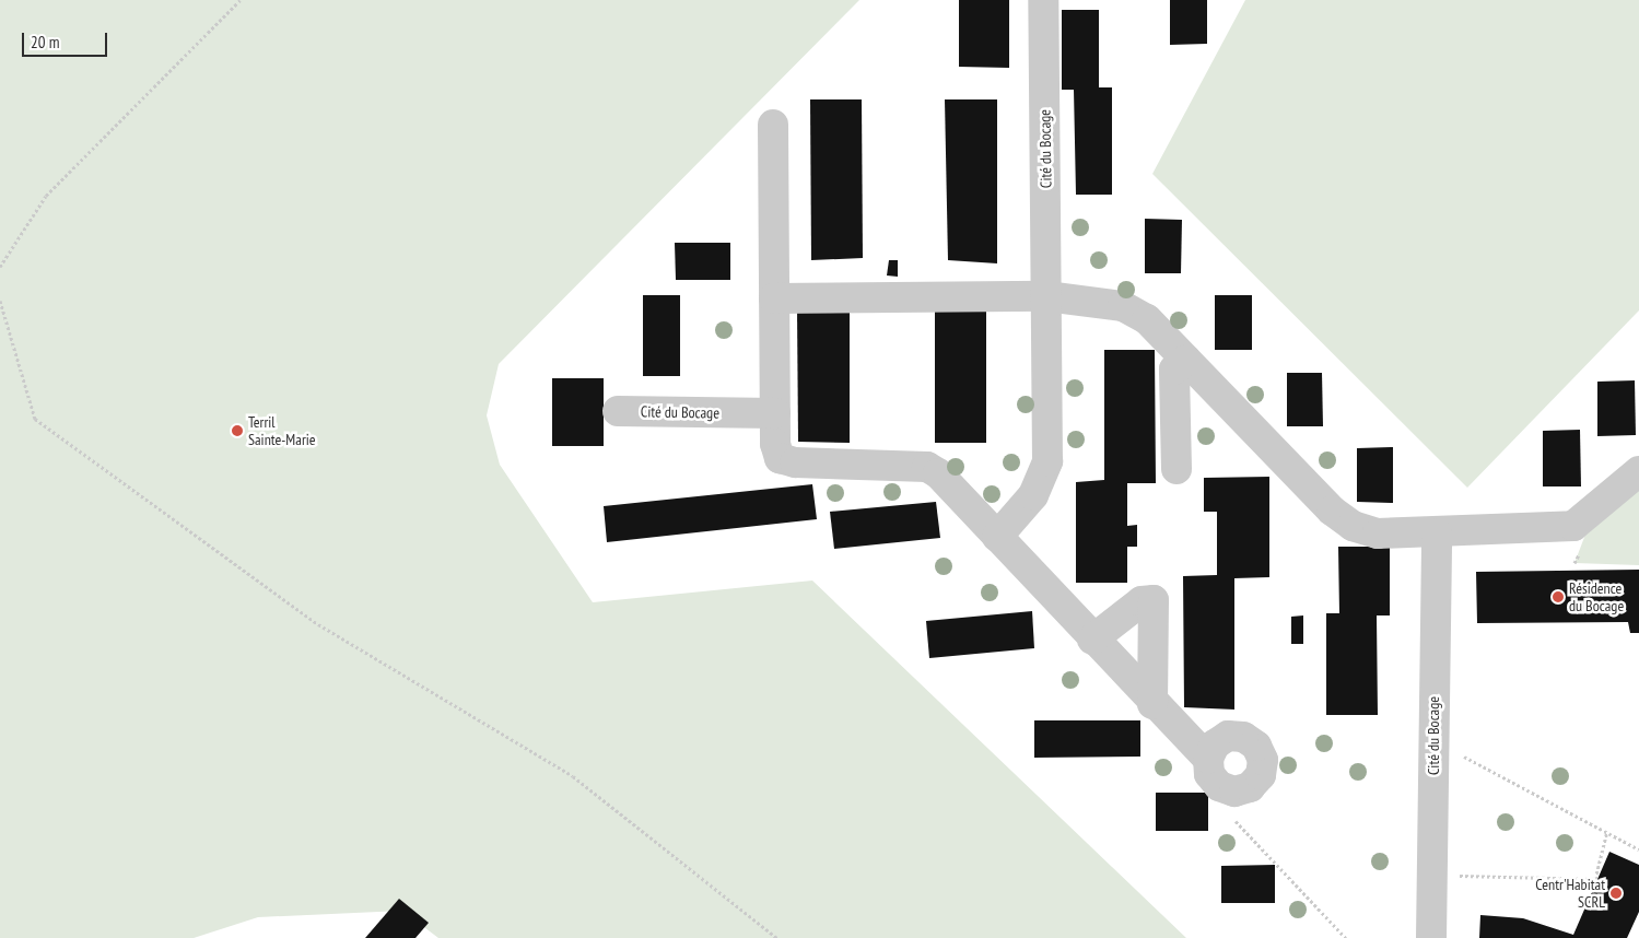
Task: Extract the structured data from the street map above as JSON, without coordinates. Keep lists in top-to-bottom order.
{
  "streets": {
    "street": ["Cité du Bocage"]
  },
  "places": ["Terril Sainte-Marie", "Résidence du Bocage", "Centr'Habitat SCRL"],
  "scale_bar": "20 m"
}
